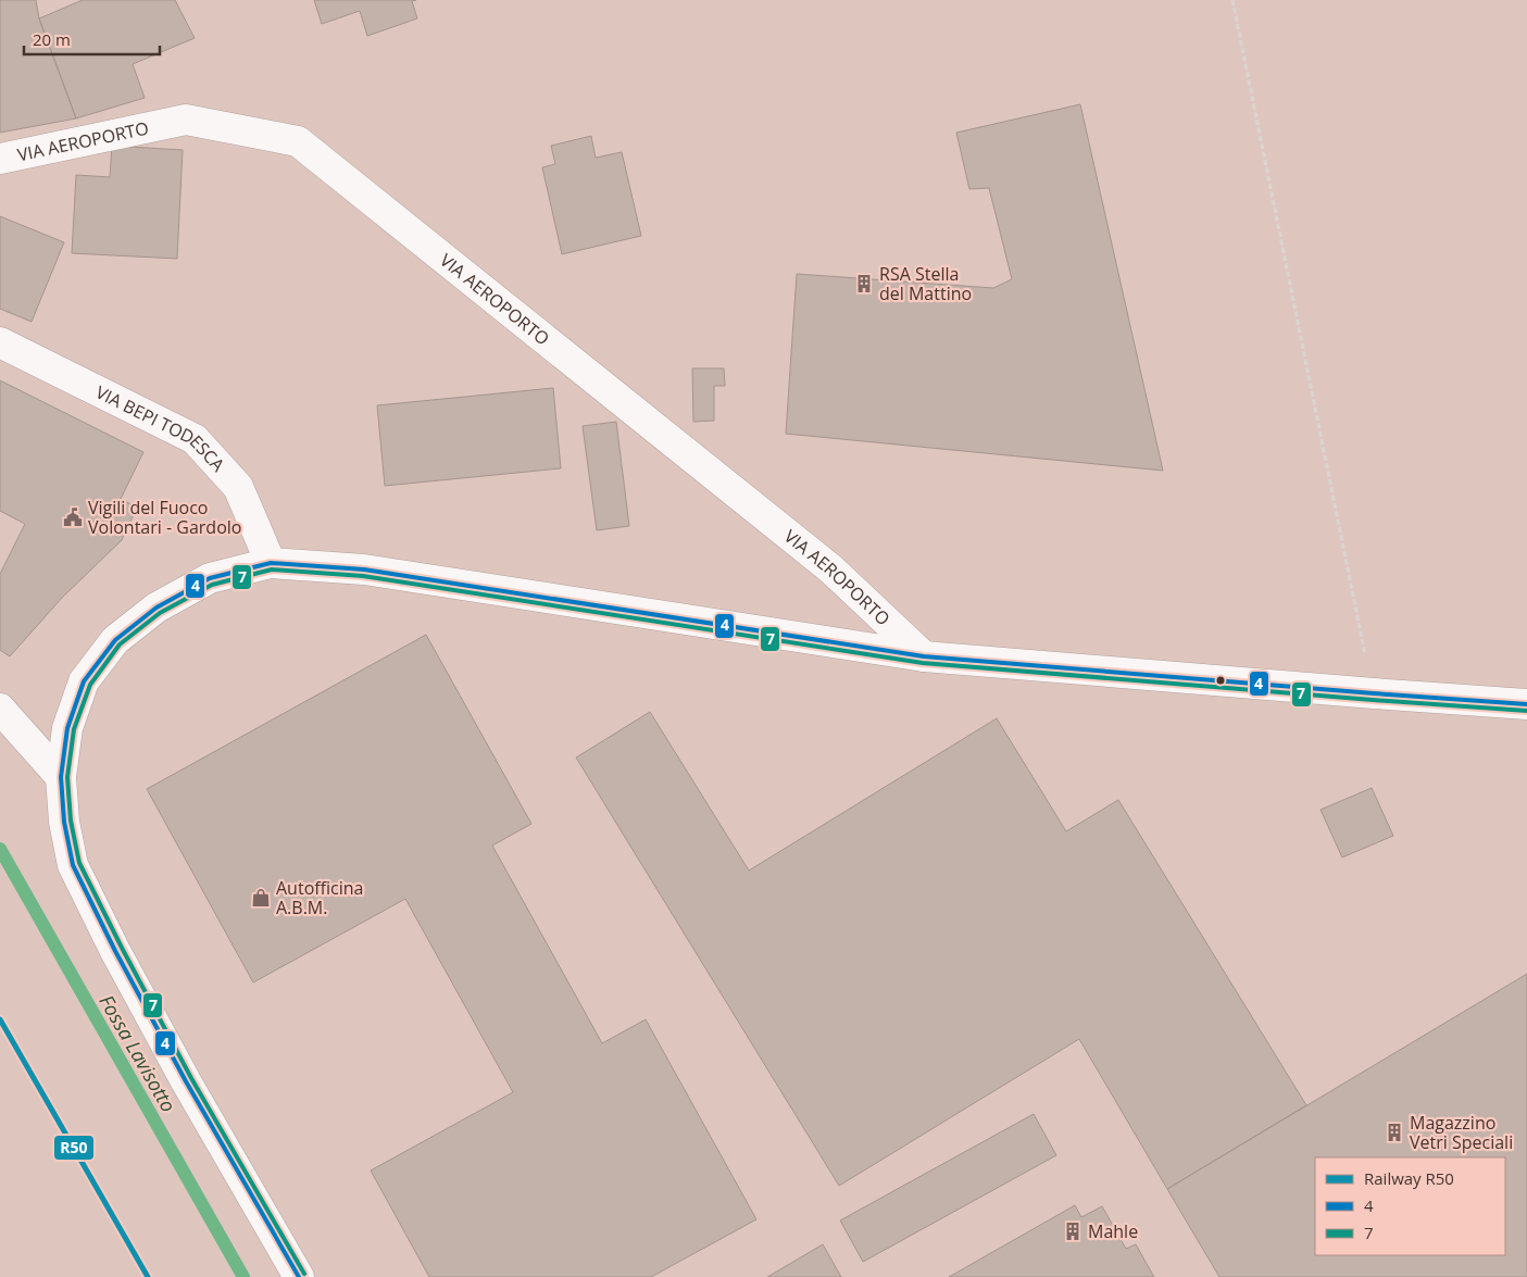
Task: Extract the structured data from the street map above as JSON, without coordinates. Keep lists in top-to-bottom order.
{
  "streets": {
    "street": ["VIA AEROPORTO", "VIA BEPI TODESCA"]
  },
  "crossings": [
    ["VIA AEROPORTO", "VIA BEPI TODESCA"]
  ],
  "water": ["Fossa Lavisotto"],
  "places": {
    "building": ["RSA Stella del Mattino", "Magazzino Vetri Speciali", "Mahle"],
    "public building": ["Vigili del Fuoco Volontari - Gardolo"],
    "shop": ["Autofficina A.B.M."]
  },
  "lines": ["transit line 4", "transit line 7", "rail line R50"],
  "legend": ["Railway R50", "4", "7"],
  "scale_bar": "20 m"
}
